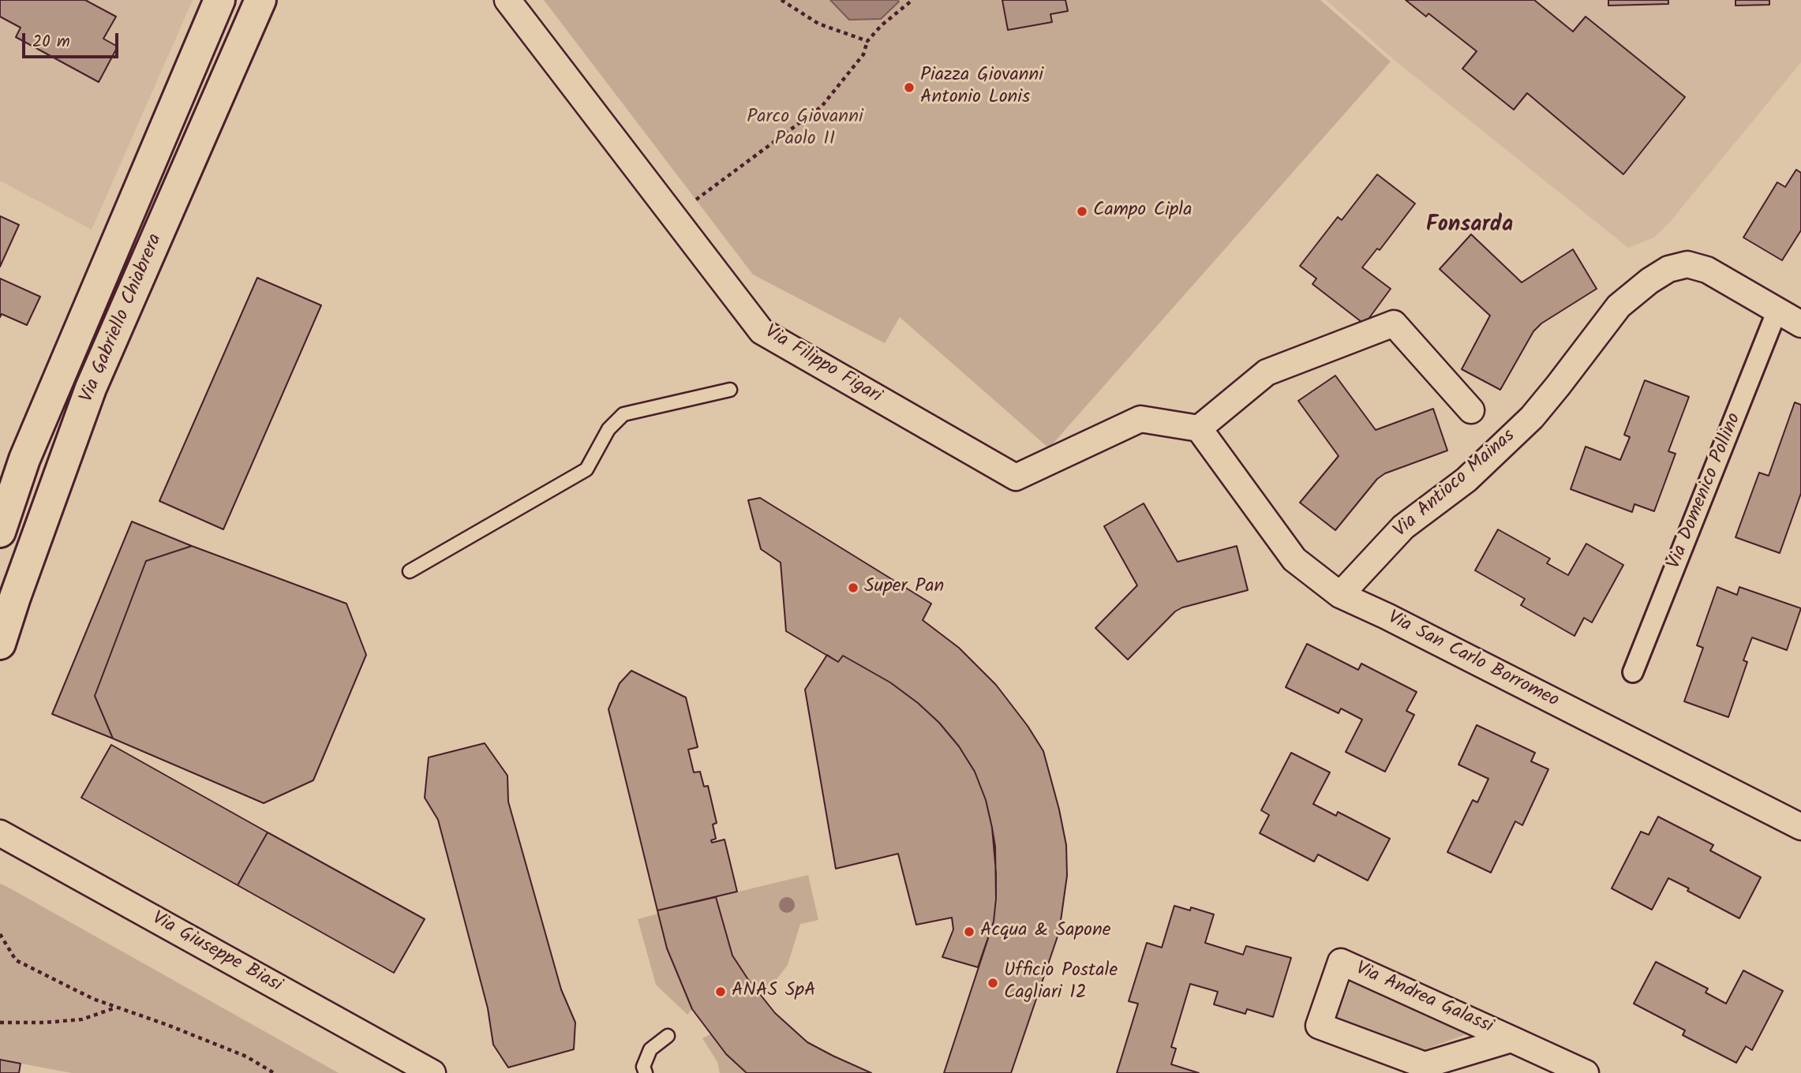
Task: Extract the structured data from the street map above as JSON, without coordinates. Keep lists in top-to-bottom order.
{
  "streets": {
    "street": [
      "Via Gabriello Chiabrera",
      "Via Filippo Figari",
      "Via Antioco Mainas",
      "Via Domenico Pollino",
      "Via San Carlo Borromeo",
      "Via Giuseppe Biasi",
      "Via Andrea Galassi"
    ]
  },
  "crossings": [
    ["Via Filippo Figari", "Via San Carlo Borromeo"],
    ["Via Antioco Mainas", "Via Domenico Pollino"],
    ["Via Antioco Mainas", "Via San Carlo Borromeo"]
  ],
  "districts": ["Fonsarda"],
  "parks": ["Parco Giovanni Paolo II"],
  "places": [
    "Piazza Giovanni Antonio Lonis",
    "Campo Cipla",
    "Super Pan",
    "Acqua & Sapone",
    "Ufficio Postale Cagliari 12",
    "ANAS SpA"
  ],
  "scale_bar": "20 m"
}
